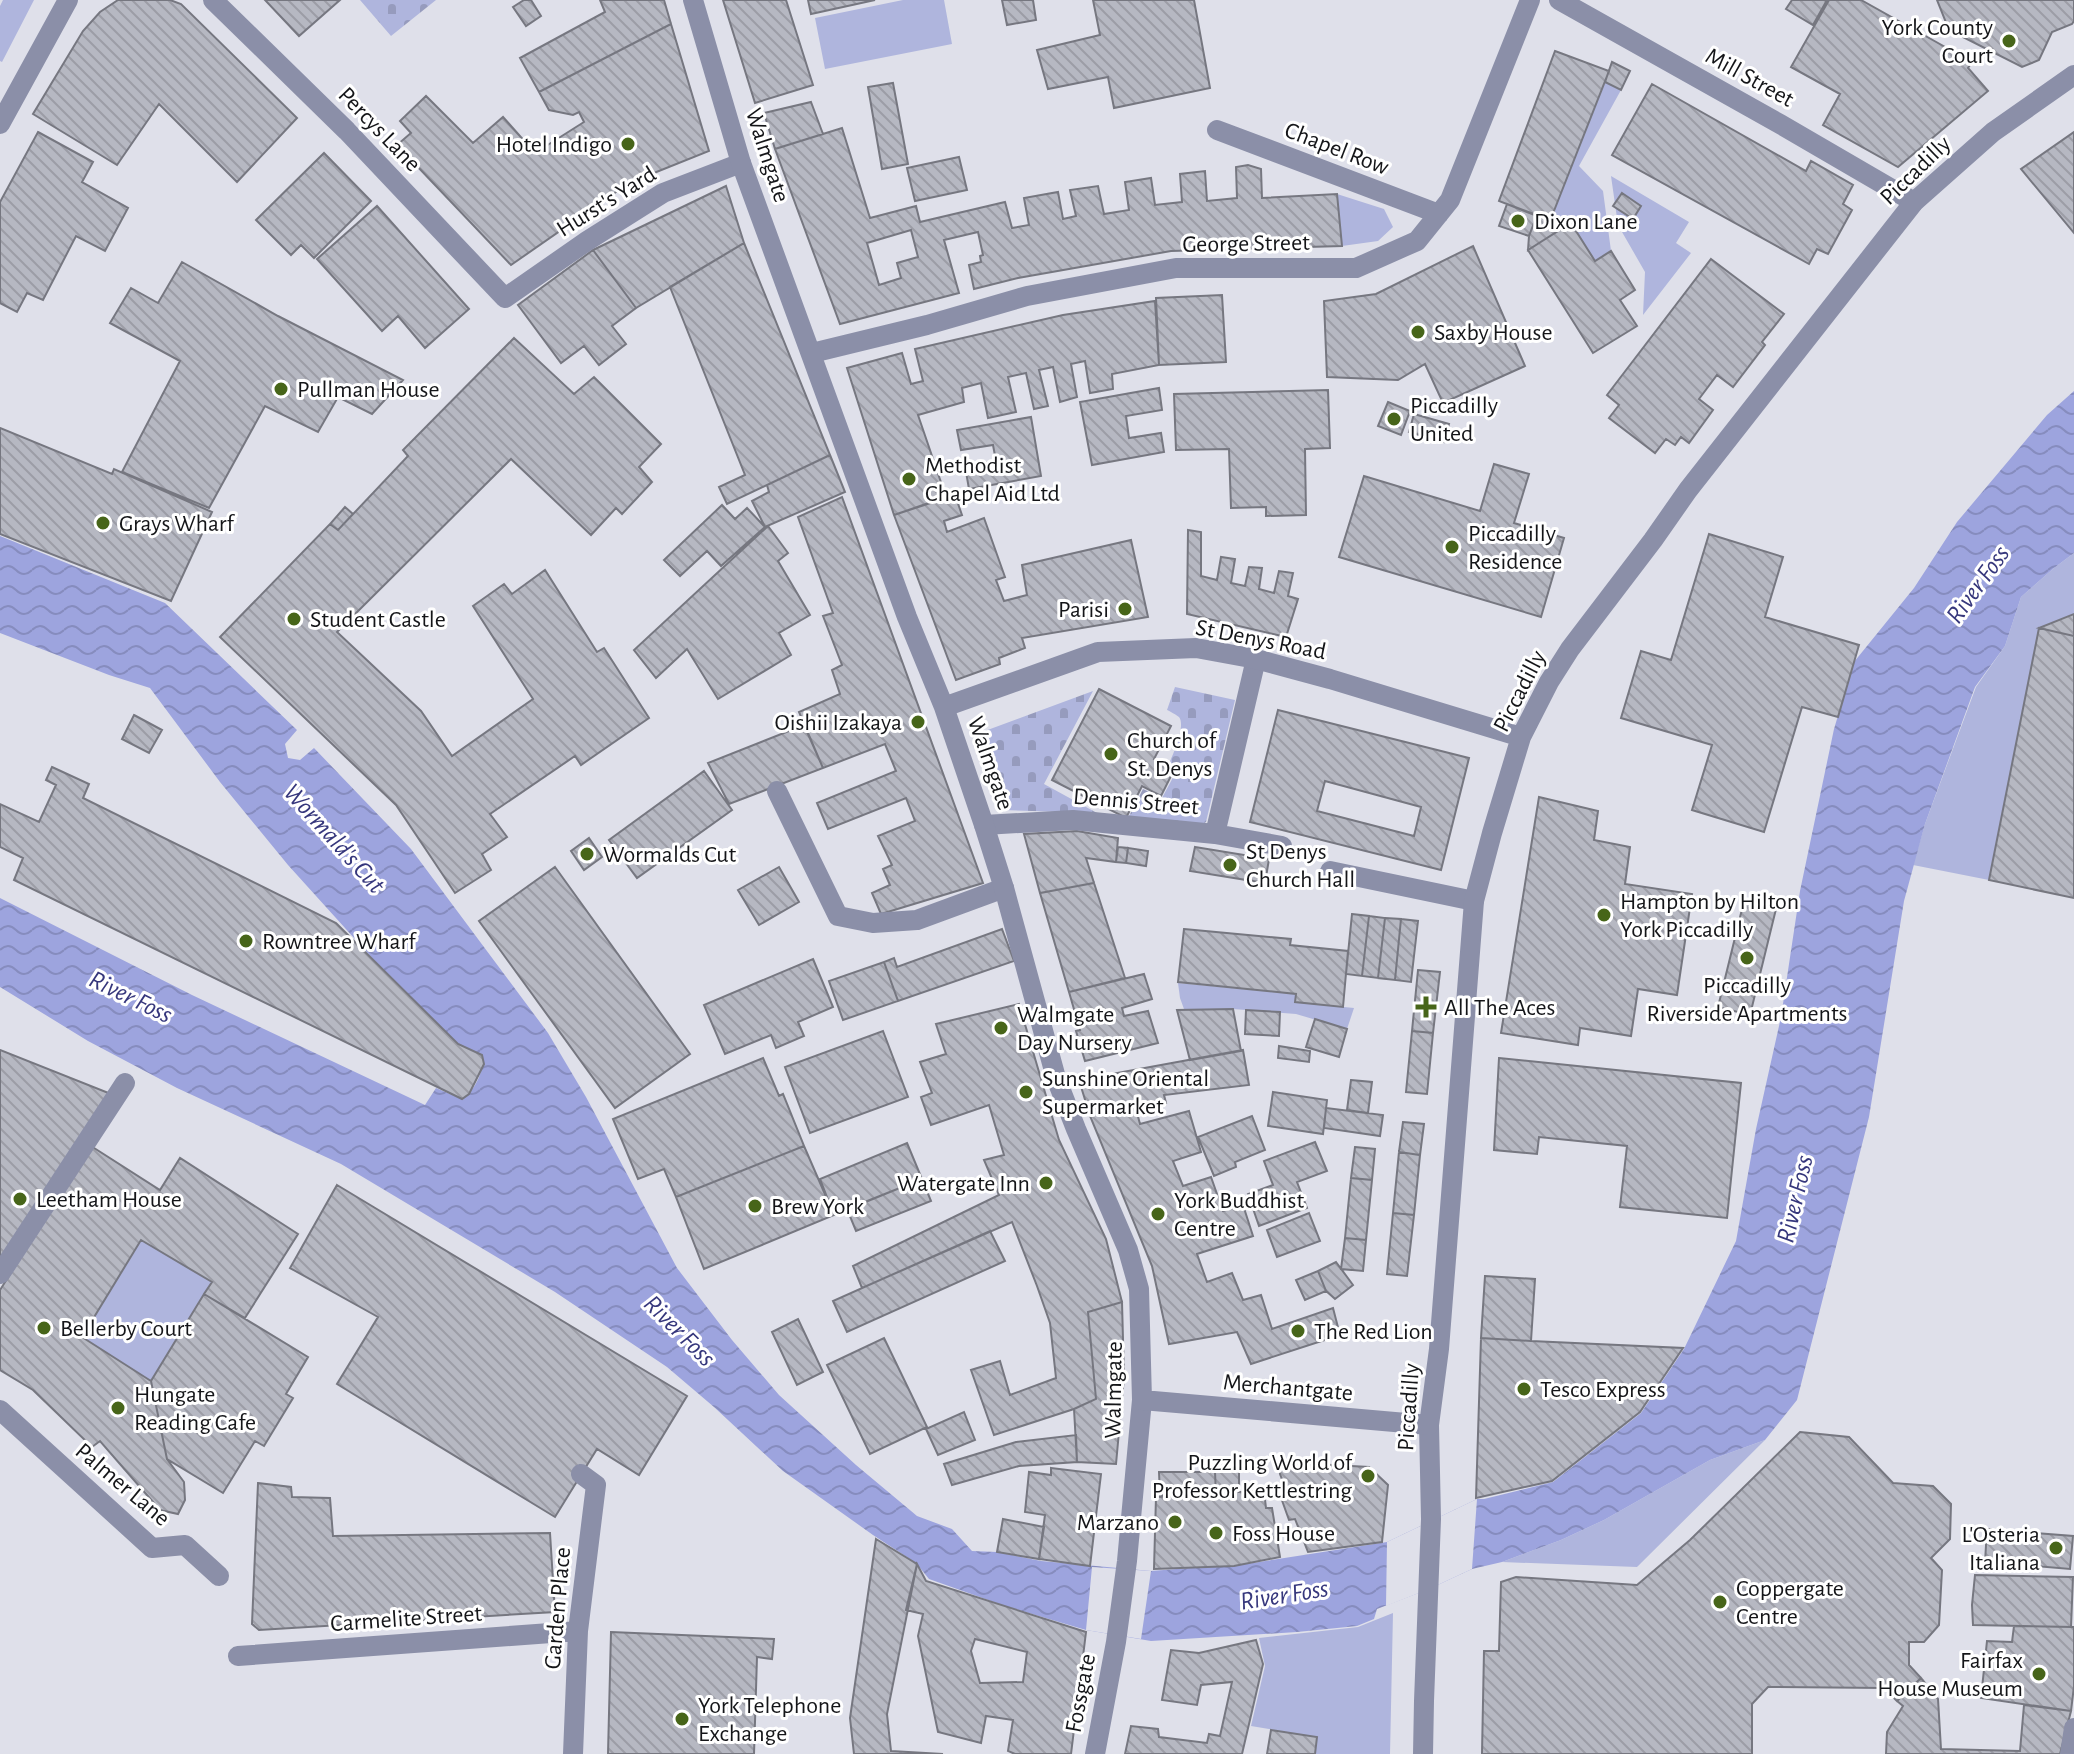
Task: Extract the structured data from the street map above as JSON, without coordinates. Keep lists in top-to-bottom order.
{
  "streets": {
    "street": [
      "Mill Street",
      "Percys Lane",
      "Chapel Row",
      "Walmgate",
      "Piccadilly",
      "Hurst's Yard",
      "George Street",
      "St Denys Road",
      "Dennis Street",
      "Merchantgate",
      "Palmer Lane",
      "Garden Place",
      "Carmelite Street",
      "Fossgate"
    ]
  },
  "crossings": [
    ["Mill Street", "Piccadilly"],
    ["Percys Lane", "Hurst's Yard"],
    ["Chapel Row", "George Street"],
    ["Walmgate", "Hurst's Yard"],
    ["Walmgate", "George Street"],
    ["Walmgate", "St Denys Road"],
    ["Walmgate", "Dennis Street"],
    ["Walmgate", "Merchantgate"],
    ["Walmgate", "Fossgate"],
    ["Piccadilly", "St Denys Road"],
    ["Piccadilly", "Merchantgate"],
    ["Garden Place", "Carmelite Street"]
  ],
  "water": ["River Foss", "Wormald's Cut"],
  "places": {
    "other": [
      "York County Court",
      "Hotel Indigo",
      "Dixon Lane",
      "Saxby House",
      "Pullman House",
      "Piccadilly United",
      "Methodist Chapel Aid Ltd",
      "Grays Wharf",
      "Piccadilly Residence",
      "Parisi",
      "Student Castle",
      "Oishii Izakaya",
      "Church of St. Denys",
      "Wormalds Cut",
      "St Denys Church Hall",
      "Hampton by Hilton York Piccadilly",
      "Rowntree Wharf",
      "Piccadilly Riverside Apartments",
      "Walmgate Day Nursery",
      "Sunshine Oriental Supermarket",
      "Watergate Inn",
      "Leetham House",
      "Brew York",
      "York Buddhist Centre",
      "Bellerby Court",
      "The Red Lion",
      "Tesco Express",
      "Hungate Reading Cafe",
      "Puzzling World of Professor Kettlestring",
      "Marzano",
      "Foss House",
      "L'Osteria Italiana",
      "Coppergate Centre",
      "Fairfax House Museum",
      "York Telephone Exchange"
    ],
    "health": ["All The Aces"]
  }
}
